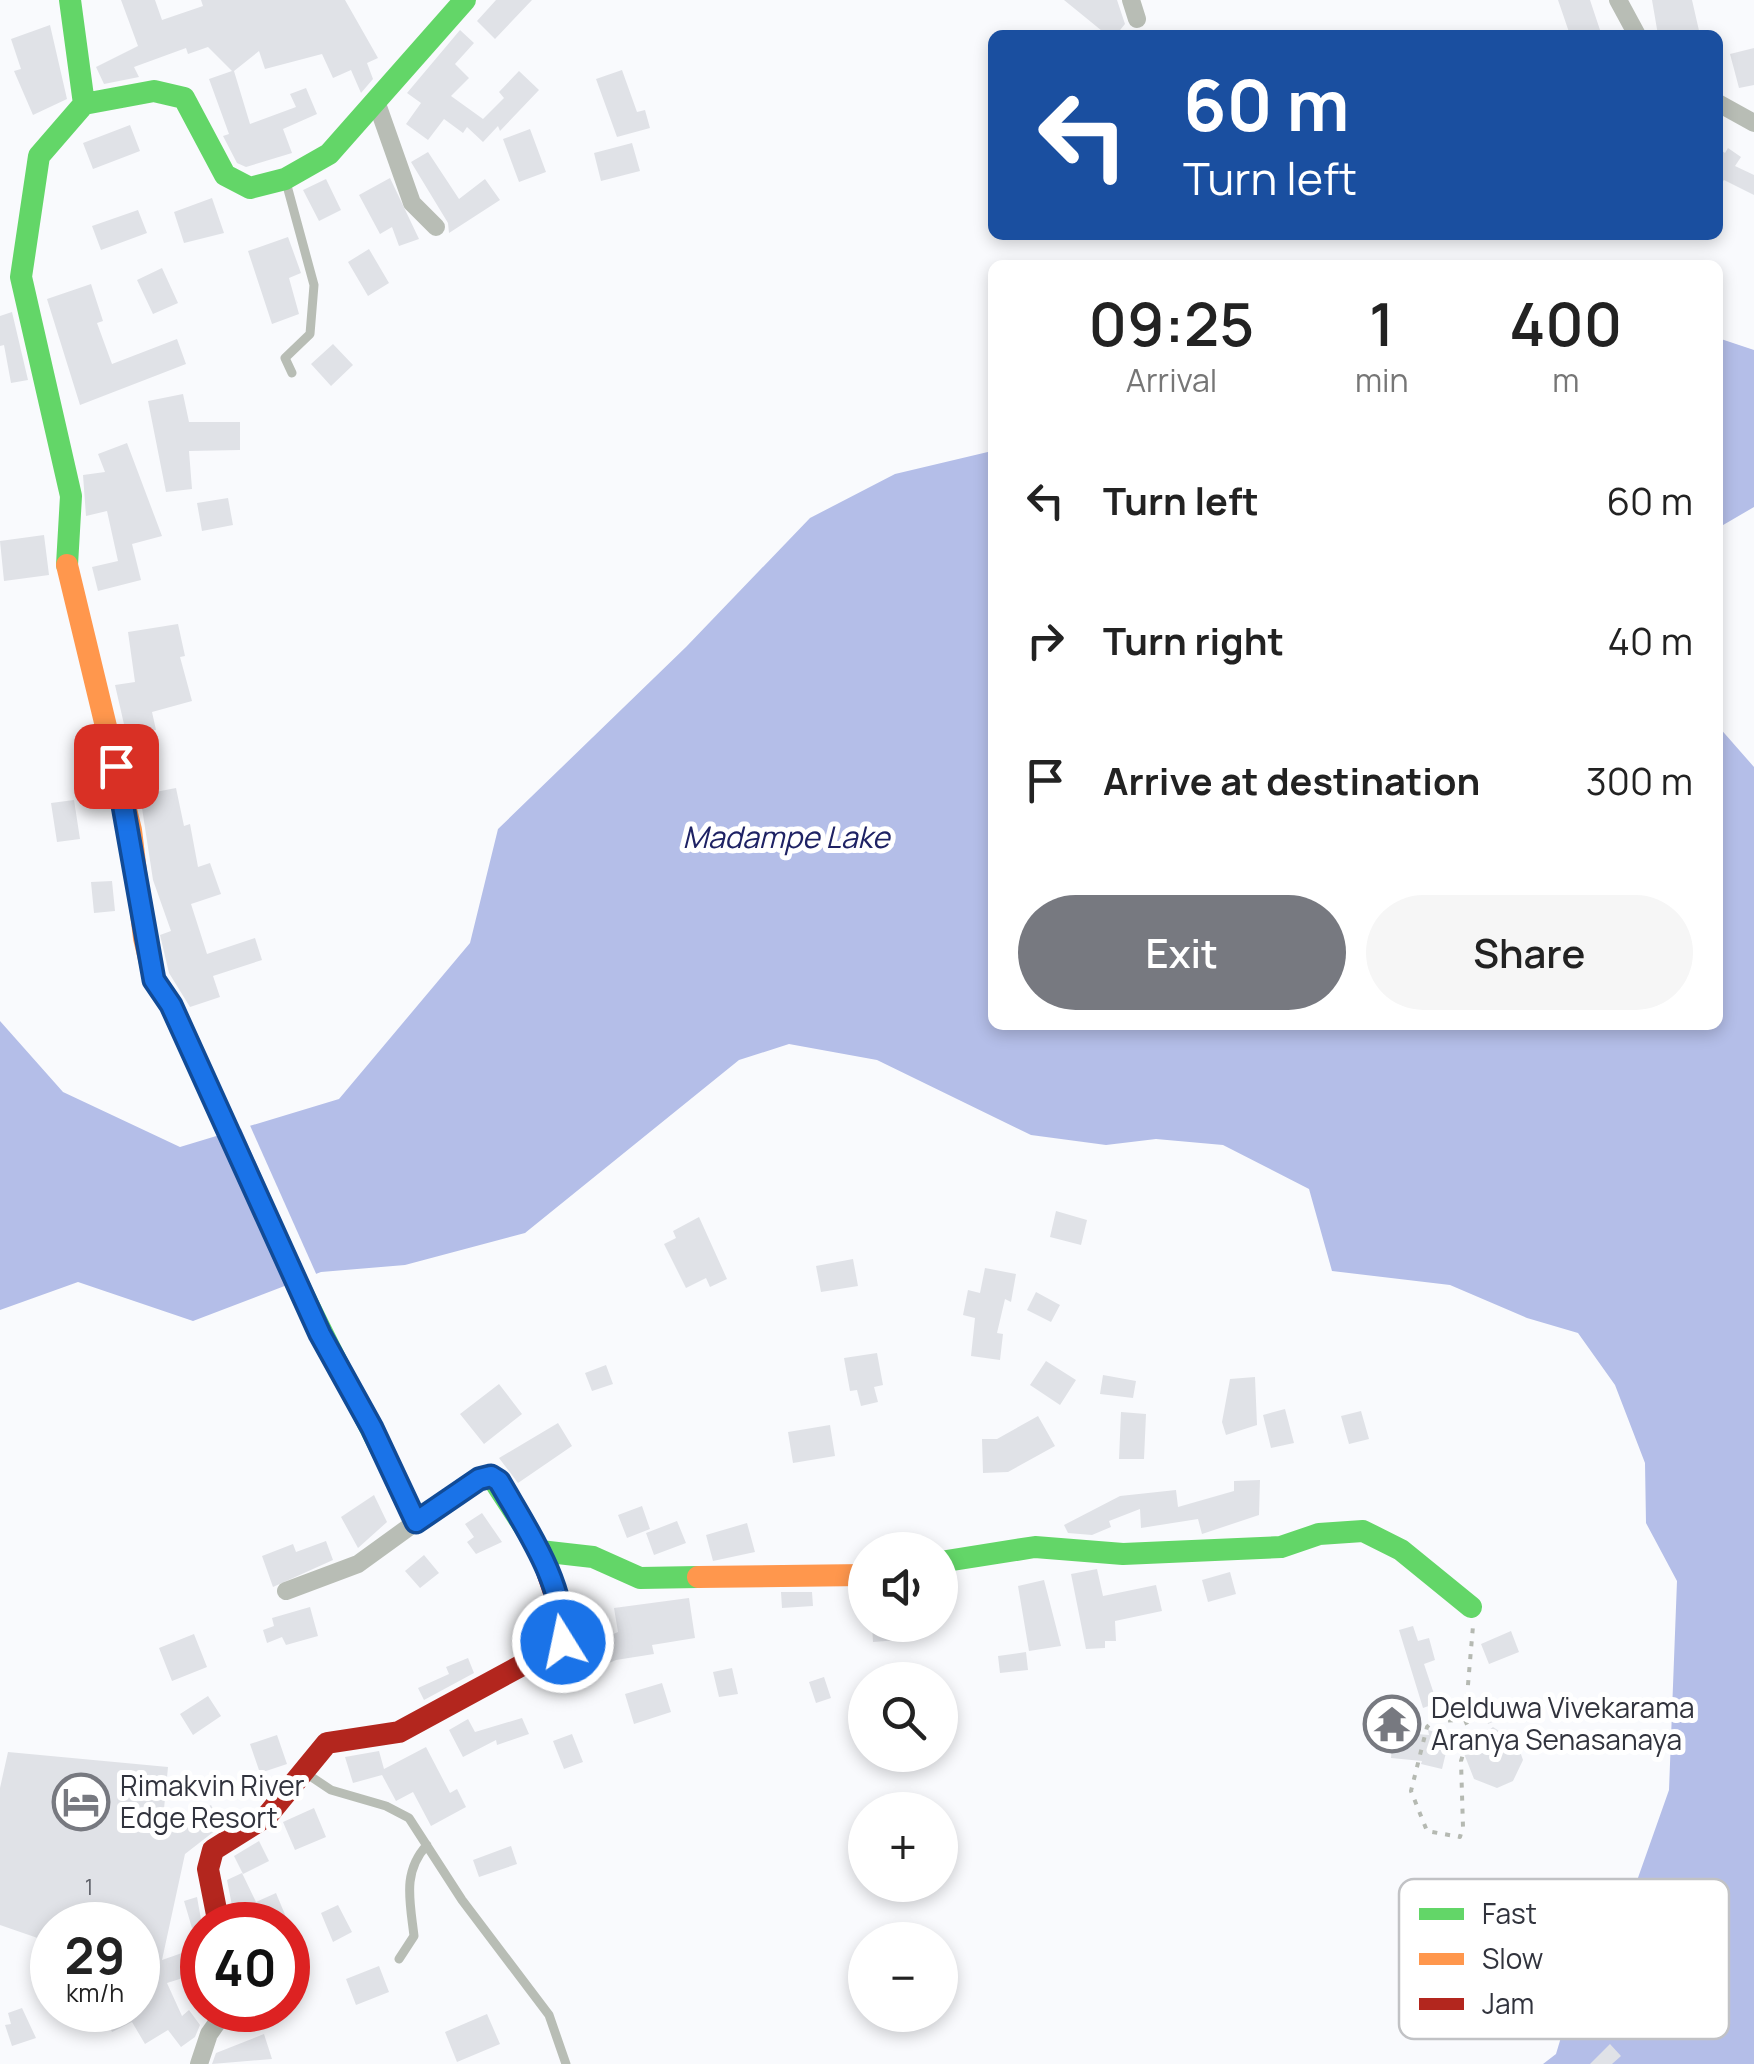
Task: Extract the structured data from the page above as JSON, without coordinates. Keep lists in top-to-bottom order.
{
  "water": ["Madampe Lake"],
  "places": {
    "temple": ["Delduwa Vivekarama Aranya Senasanaya"],
    "hotel": ["Rimakvin River Edge Resort"]
  },
  "house_numbers": ["1"],
  "legend": ["Fast", "Slow", "Jam"],
  "page": {
    "turn": ["60 m", "Turn left"],
    "eta": [
      "09:25",
      "Arrival",
      "1",
      "min",
      "400",
      "m"
    ],
    "list": [
      {
        "name": "Turn left",
        "value": "60 m"
      },
      {
        "name": "Turn right",
        "value": "40 m"
      },
      {
        "name": "Arrive at destination",
        "value": "300 m"
      }
    ],
    "buttons": ["Exit", "Share"],
    "map_buttons": ["+", "−"],
    "speed": "29 km/h",
    "limit": "40"
  }
}
